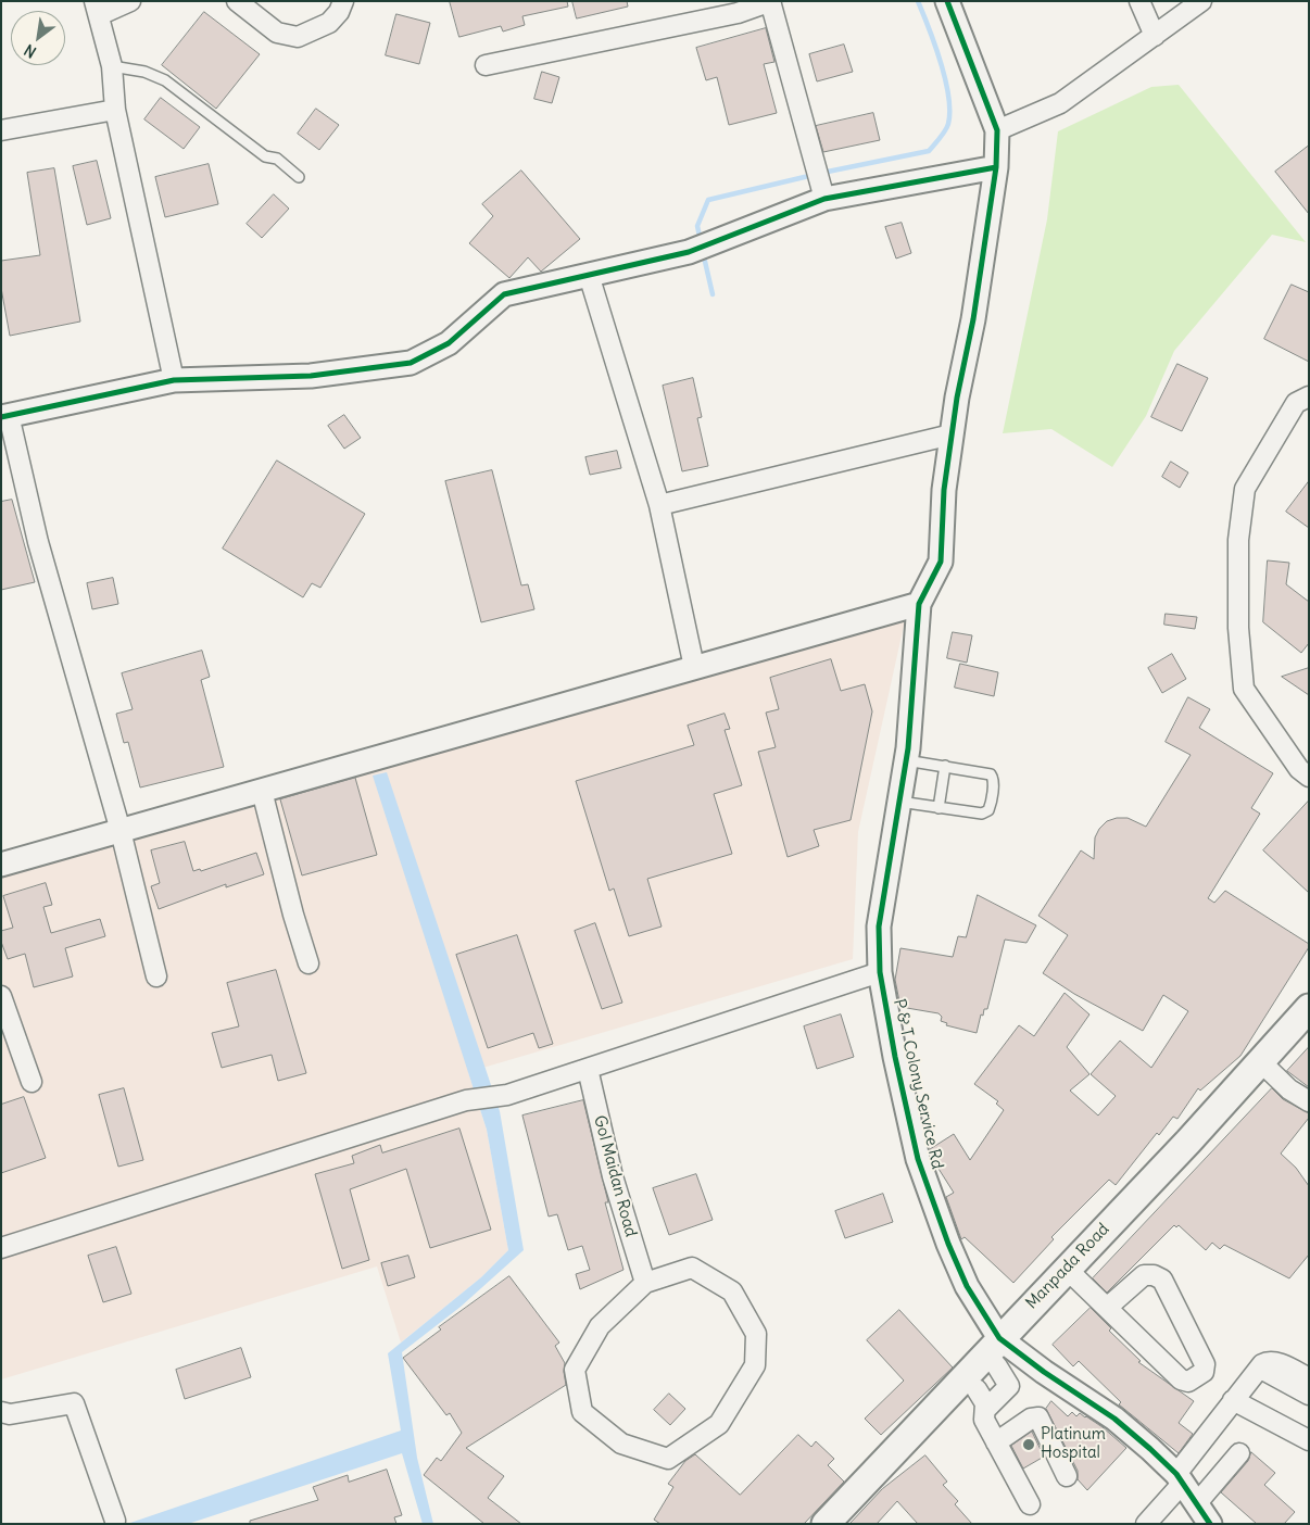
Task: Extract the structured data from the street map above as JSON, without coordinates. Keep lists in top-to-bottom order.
{
  "streets": {
    "main road": ["Manpada Road"],
    "street": ["P & T Colony Service Rd", "Gol Maidan Road"]
  },
  "crossings": [
    ["P & T Colony Service Rd", "Manpada Road"]
  ],
  "places": ["Platinum Hospital"],
  "north": "bottom left"
}
